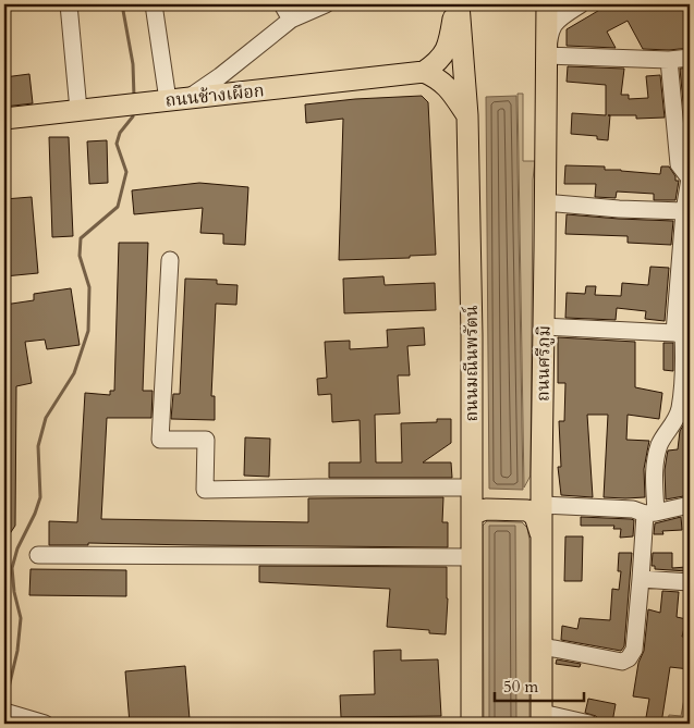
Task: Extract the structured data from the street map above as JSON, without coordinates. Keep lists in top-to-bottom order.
{
  "streets": {
    "main road": ["ถนนช้างเผือก", "ถนนมณีนพรัตน์", "ถนนศรีภูมิ"]
  },
  "scale_bar": "50 m"
}
